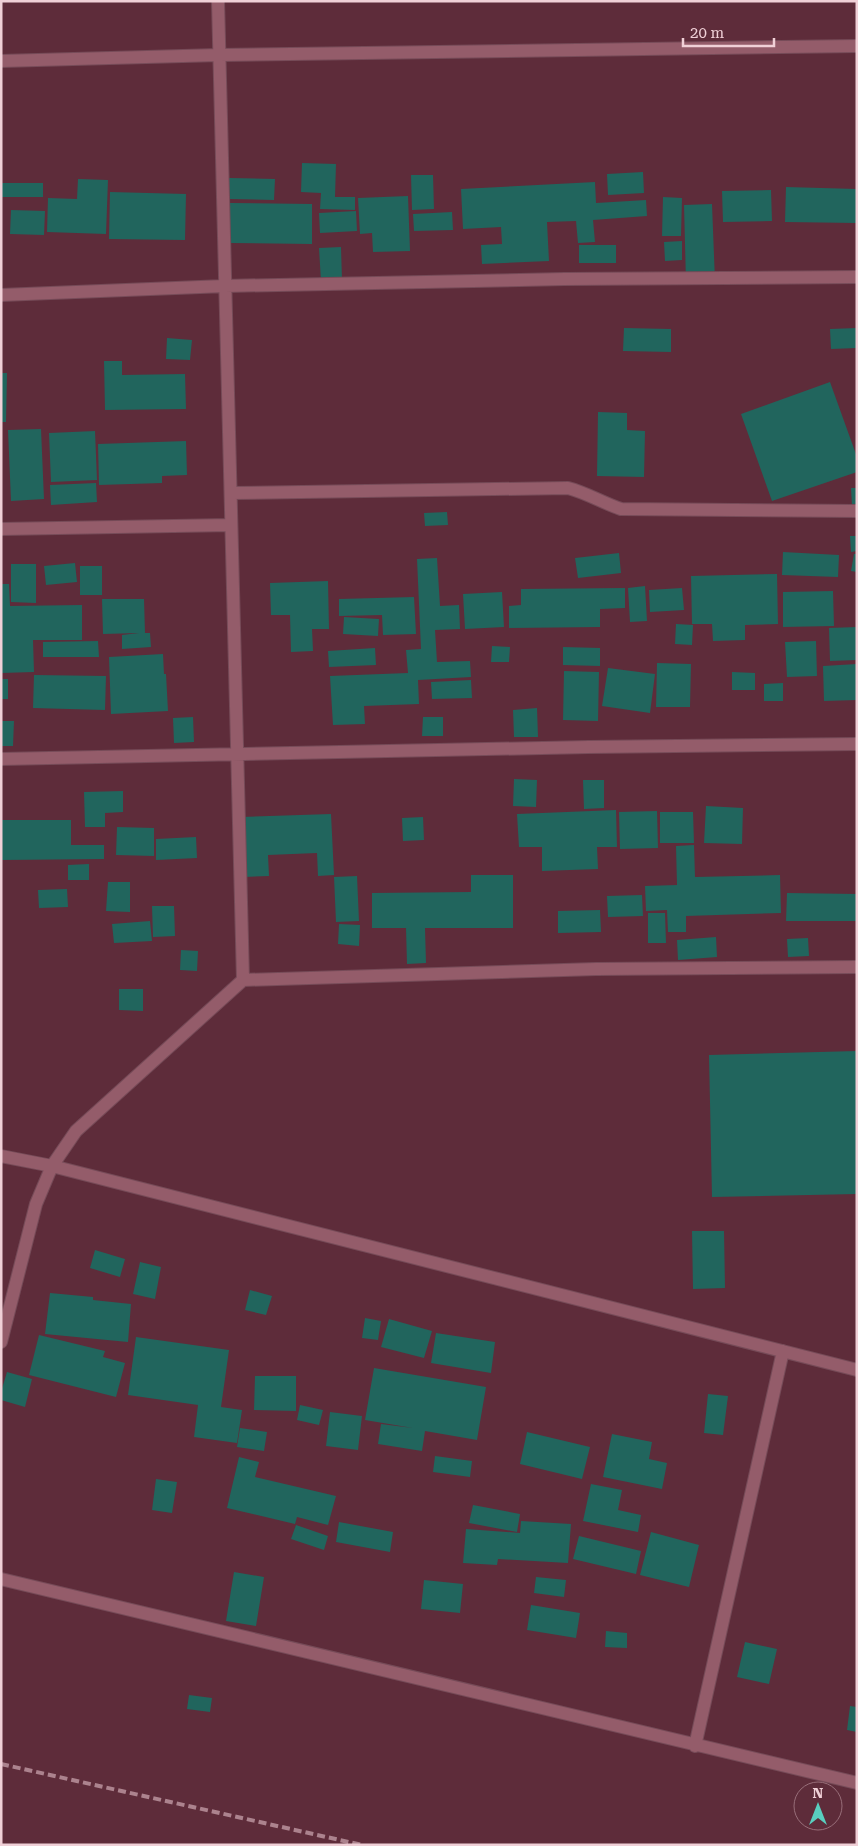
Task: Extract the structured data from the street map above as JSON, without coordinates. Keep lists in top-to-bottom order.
{
  "scale_bar": "20 m",
  "north": "top"
}
